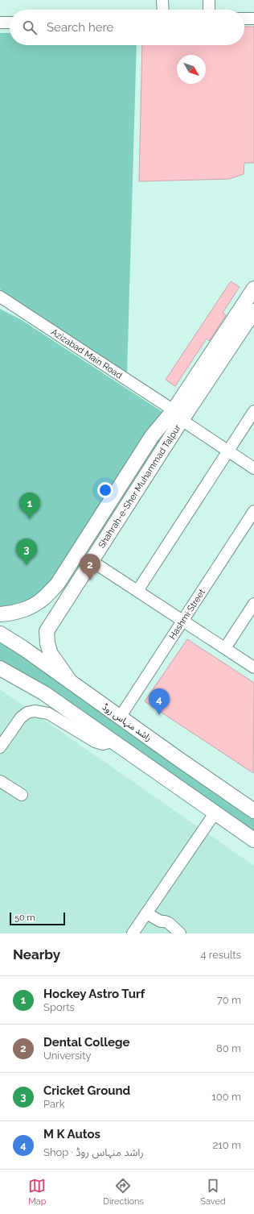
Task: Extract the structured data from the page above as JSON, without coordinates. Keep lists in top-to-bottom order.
{
  "streets": {
    "main road": ["Shahrah-e-Sher Muhammad Talpur", "راشد منہاس روڈ"],
    "street": ["Azizabad Main Road", "Hashmi Street"]
  },
  "crossings": [
    ["Azizabad Main Road", "Shahrah-e-Sher Muhammad Talpur"],
    ["Shahrah-e-Sher Muhammad Talpur", "راشد منہاس روڈ"],
    ["Hashmi Street", "راشد منہاس روڈ"]
  ],
  "scale_bar": "50 m",
  "north": "bottom right",
  "page": {
    "search": "Search here",
    "pins": [
      "1",
      "3",
      "2",
      "4"
    ],
    "scale": "50 m",
    "heading": ["Nearby", "4 results"],
    "list": [
      {
        "mark": "1",
        "name": "Hockey Astro Turf",
        "note": "Sports",
        "value": "70 m"
      },
      {
        "mark": "2",
        "name": "Dental College",
        "note": "University",
        "value": "80 m"
      },
      {
        "mark": "3",
        "name": "Cricket Ground",
        "note": "Park",
        "value": "100 m"
      },
      {
        "mark": "4",
        "name": "M K Autos",
        "note": "Shop · راشد منہاس روڈ",
        "value": "210 m"
      }
    ],
    "nav": ["Map", "Directions", "Saved"]
  }
}
